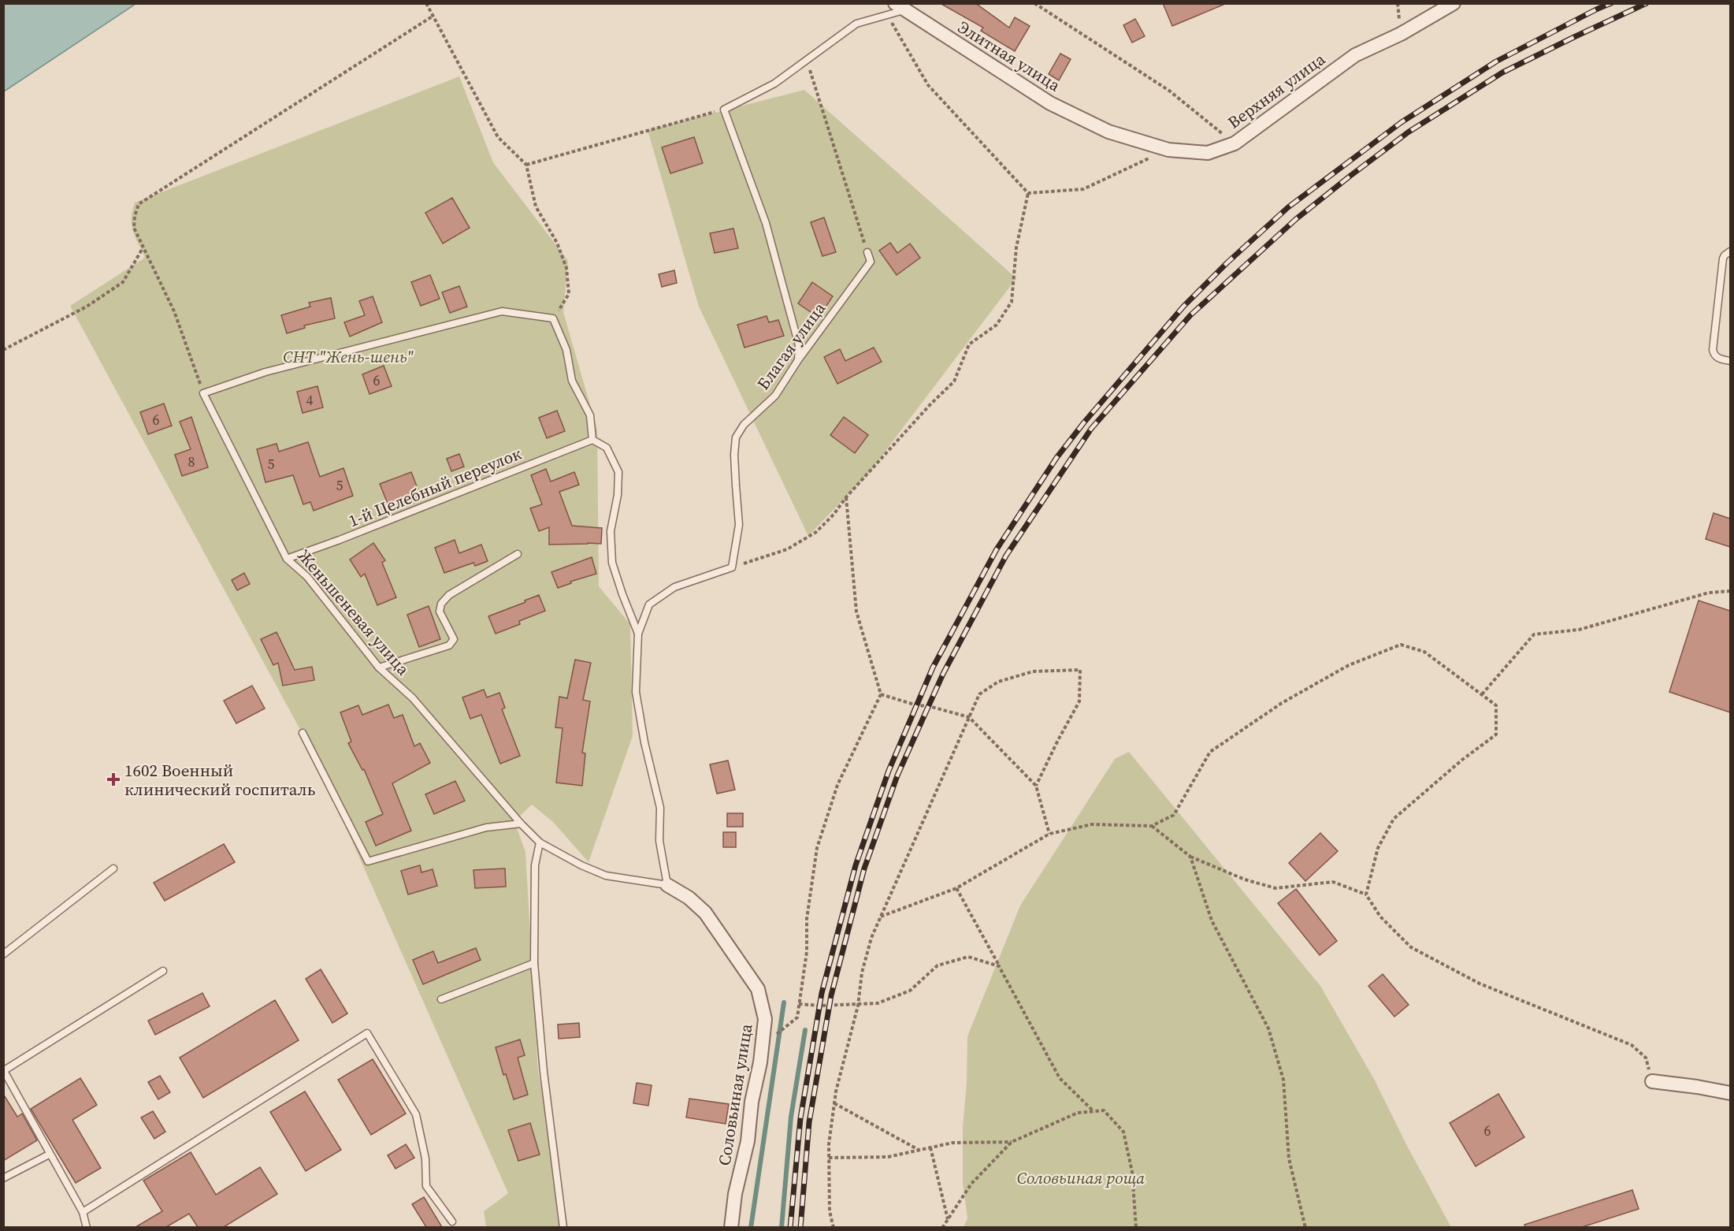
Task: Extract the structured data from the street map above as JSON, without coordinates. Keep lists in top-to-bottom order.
{
  "streets": {
    "street": ["Элитная улица", "Верхняя улица", "Соловьиная улица"],
    "lane": ["Благая улица", "1-й Целебный переулок", "Женьшеневая улица"]
  },
  "crossings": [
    ["Элитная улица", "Верхняя улица"],
    ["1-й Целебный переулок", "Женьшеневая улица"],
    ["Женьшеневая улица", "Соловьиная улица"]
  ],
  "parks": ["СНТ \"Жень-шень\"", "Соловьиная роща"],
  "places": {
    "health": ["1602 Военный клинический госпиталь"]
  },
  "house_numbers": [
    "6",
    "4",
    "6",
    "8",
    "5",
    "5",
    "6"
  ]
}
